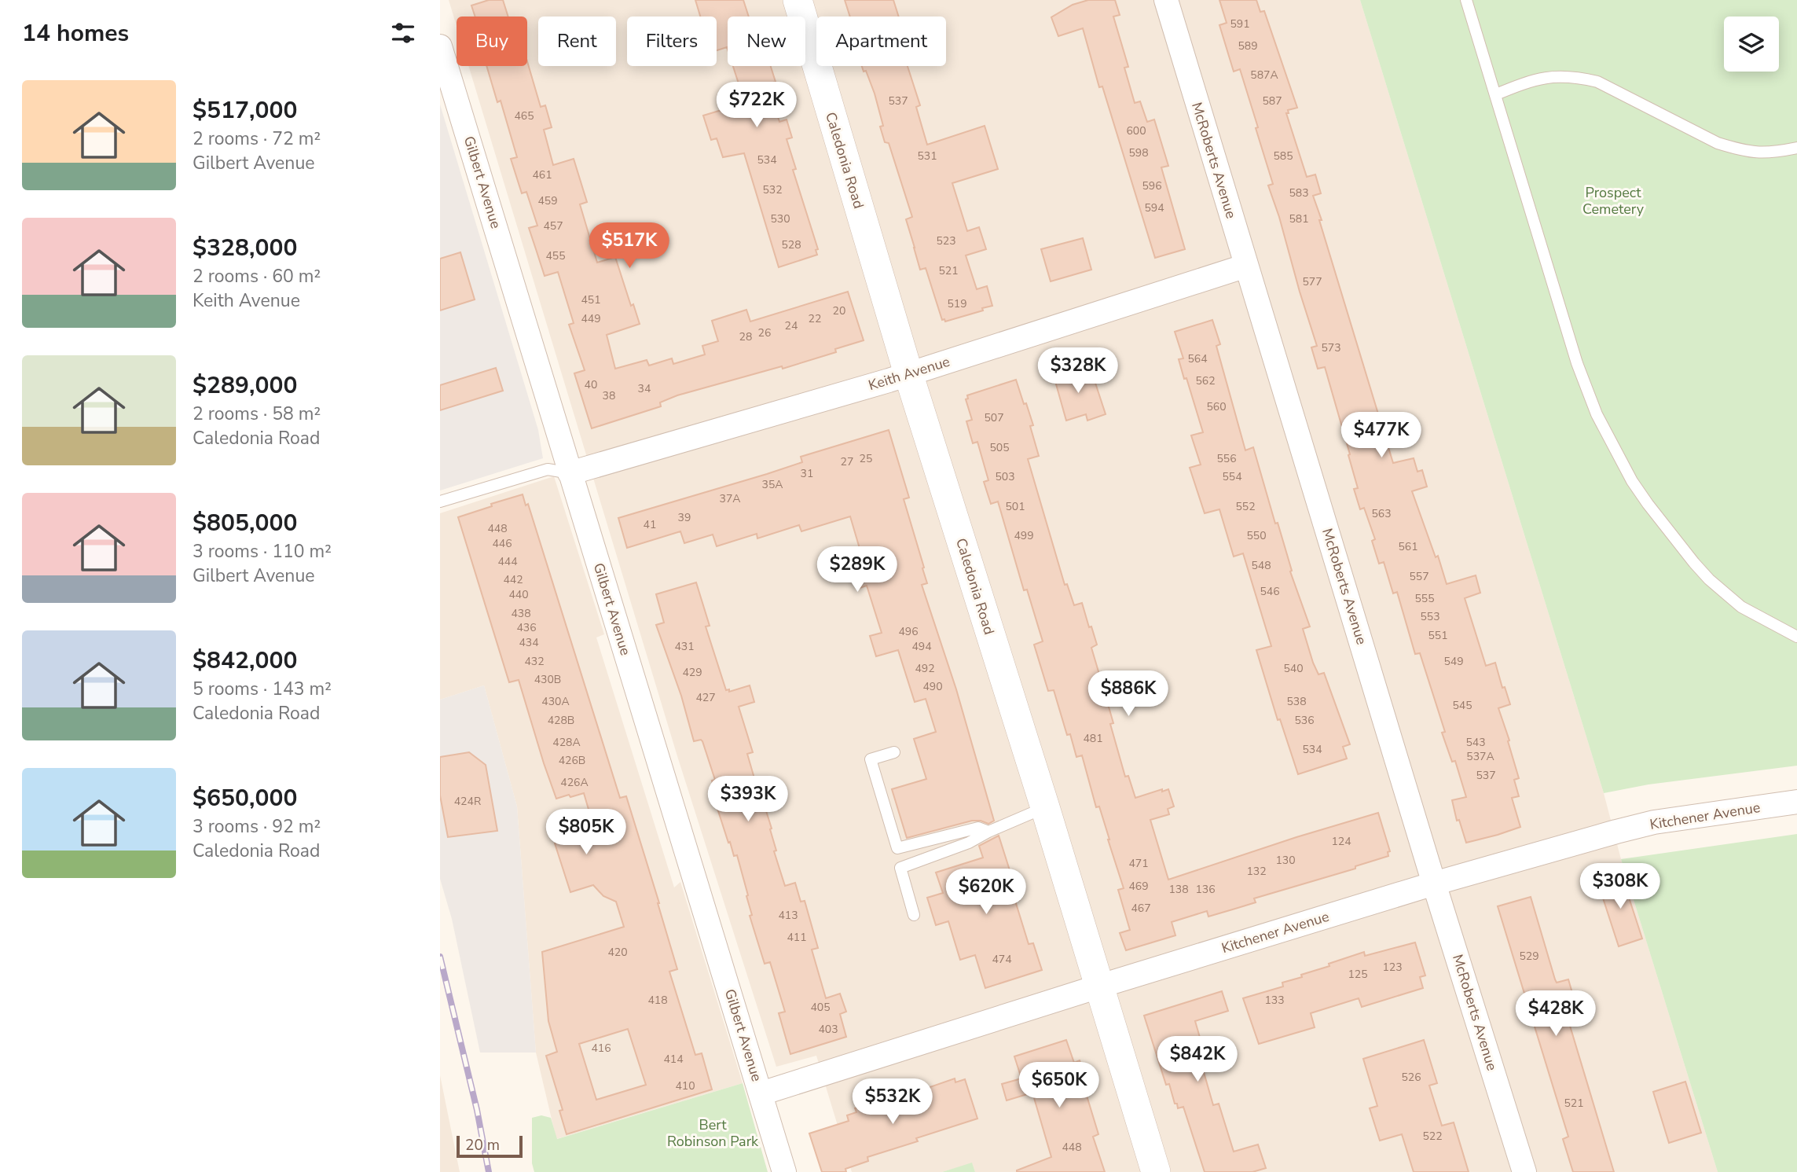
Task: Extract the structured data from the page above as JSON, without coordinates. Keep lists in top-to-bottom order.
{
  "streets": {
    "street": [
      "Caledonia Road",
      "McRoberts Avenue",
      "Gilbert Avenue",
      "Keith Avenue",
      "Kitchener Avenue"
    ]
  },
  "crossings": [
    ["Caledonia Road", "Keith Avenue"],
    ["Caledonia Road", "Kitchener Avenue"],
    ["McRoberts Avenue", "Keith Avenue"],
    ["McRoberts Avenue", "Kitchener Avenue"],
    ["Gilbert Avenue", "Keith Avenue"],
    ["Gilbert Avenue", "Kitchener Avenue"]
  ],
  "parks": ["Prospect Cemetery", "Bert Robinson Park"],
  "house_numbers": [
    "591",
    "589",
    "587A",
    "537",
    "587",
    "465",
    "600",
    "598",
    "531",
    "585",
    "534",
    "461",
    "596",
    "532",
    "583",
    "459",
    "594",
    "530",
    "581",
    "457",
    "523",
    "528",
    "455",
    "521",
    "577",
    "451",
    "519",
    "20",
    "449",
    "22",
    "24",
    "26",
    "28",
    "573",
    "564",
    "562",
    "40",
    "34",
    "38",
    "560",
    "507",
    "505",
    "25",
    "556",
    "27",
    "31",
    "503",
    "554",
    "35A",
    "37A",
    "501",
    "552",
    "563",
    "39",
    "41",
    "448",
    "499",
    "550",
    "446",
    "561",
    "444",
    "548",
    "557",
    "442",
    "546",
    "440",
    "555",
    "438",
    "553",
    "436",
    "496",
    "551",
    "434",
    "431",
    "494",
    "432",
    "549",
    "492",
    "540",
    "429",
    "430B",
    "490",
    "427",
    "430A",
    "538",
    "545",
    "428B",
    "536",
    "481",
    "428A",
    "543",
    "534",
    "537A",
    "426B",
    "537",
    "426A",
    "424R",
    "124",
    "130",
    "471",
    "132",
    "469",
    "138",
    "136",
    "467",
    "413",
    "411",
    "420",
    "529",
    "474",
    "123",
    "125",
    "418",
    "133",
    "405",
    "403",
    "416",
    "414",
    "526",
    "410",
    "521",
    "522",
    "448"
  ],
  "scale_bar": "20 m",
  "page": {
    "heading": "14 homes",
    "chip": [
      "Buy",
      "Rent",
      "Filters",
      "New",
      "Apartment"
    ],
    "list": [
      {
        "name": "$517,000",
        "note": "2 rooms · 72 m² · Gilbert Avenue"
      },
      {
        "name": "$328,000",
        "note": "2 rooms · 60 m² · Keith Avenue"
      },
      {
        "name": "$289,000",
        "note": "2 rooms · 58 m² · Caledonia Road"
      },
      {
        "name": "$805,000",
        "note": "3 rooms · 110 m² · Gilbert Avenue"
      },
      {
        "name": "$842,000",
        "note": "5 rooms · 143 m² · Caledonia Road"
      },
      {
        "name": "$650,000",
        "note": "3 rooms · 92 m² · Caledonia Road"
      }
    ],
    "price": [
      "$722K",
      "$517K",
      "$328K",
      "$477K",
      "$289K",
      "$886K",
      "$393K",
      "$805K",
      "$308K",
      "$620K",
      "$428K",
      "$842K",
      "$650K",
      "$532K"
    ],
    "scale": "20 m"
  }
}
